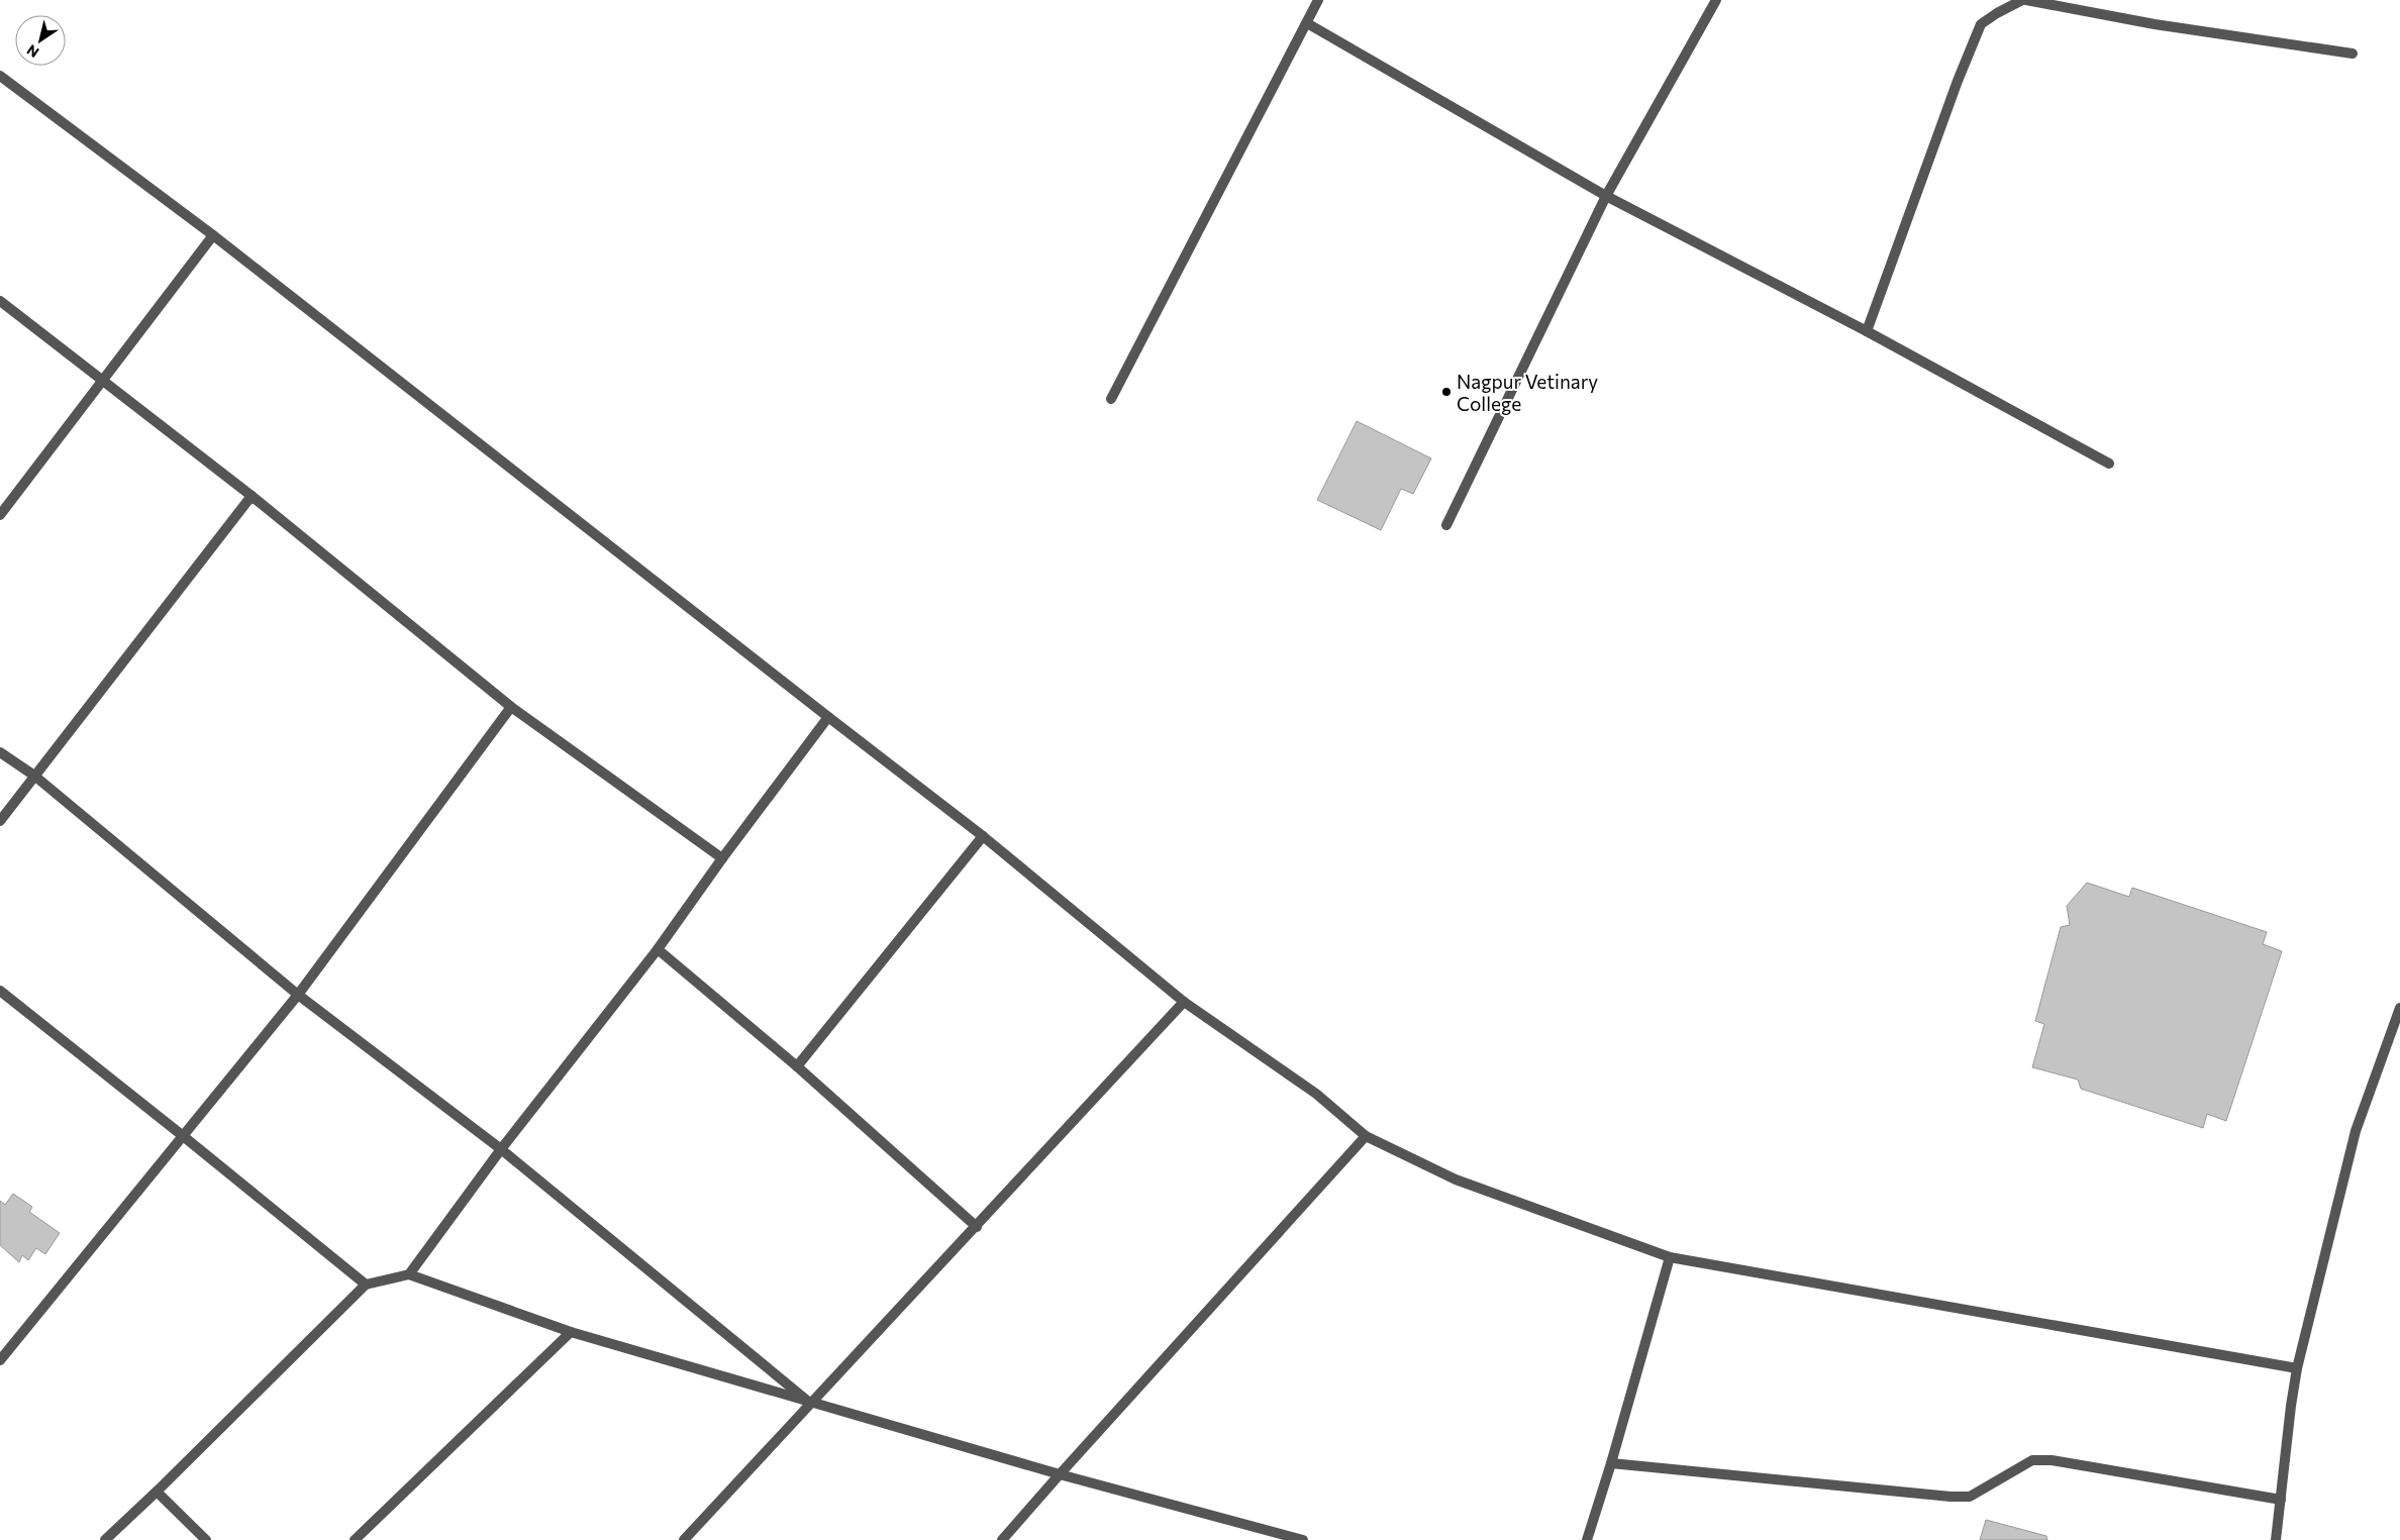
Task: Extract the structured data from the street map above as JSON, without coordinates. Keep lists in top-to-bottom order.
{
  "places": ["Nagpur Vetinary College"],
  "north": "bottom left"
}
